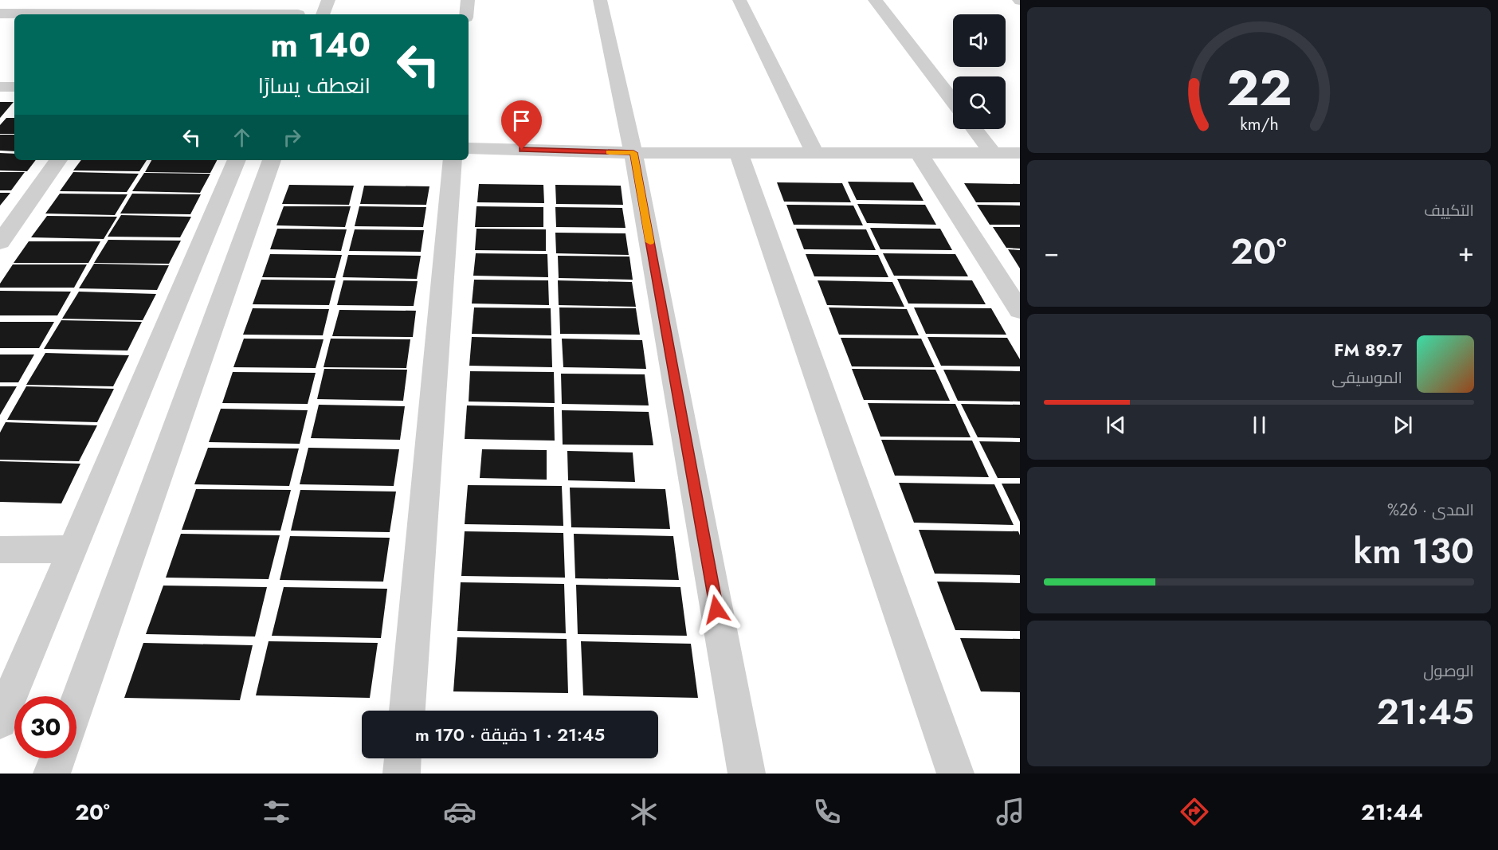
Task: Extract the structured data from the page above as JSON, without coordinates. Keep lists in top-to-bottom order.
{
  "page": {
    "turn": ["140 m", "انعطف يسارًا"],
    "tile": [
      "التكييف",
      ["المدى · 26%", "130 km"],
      ["الوصول", "21:45"]
    ],
    "heat": ["−", "20°", "+"],
    "song": ["89.7 FM", "الموسيقى"],
    "limit": "30",
    "trip": "21:45 · 1 دقيقة · 170 m",
    "tabs": ["21:44", "20°"],
    "gauge": ["22", "km/h"]
  }
}
